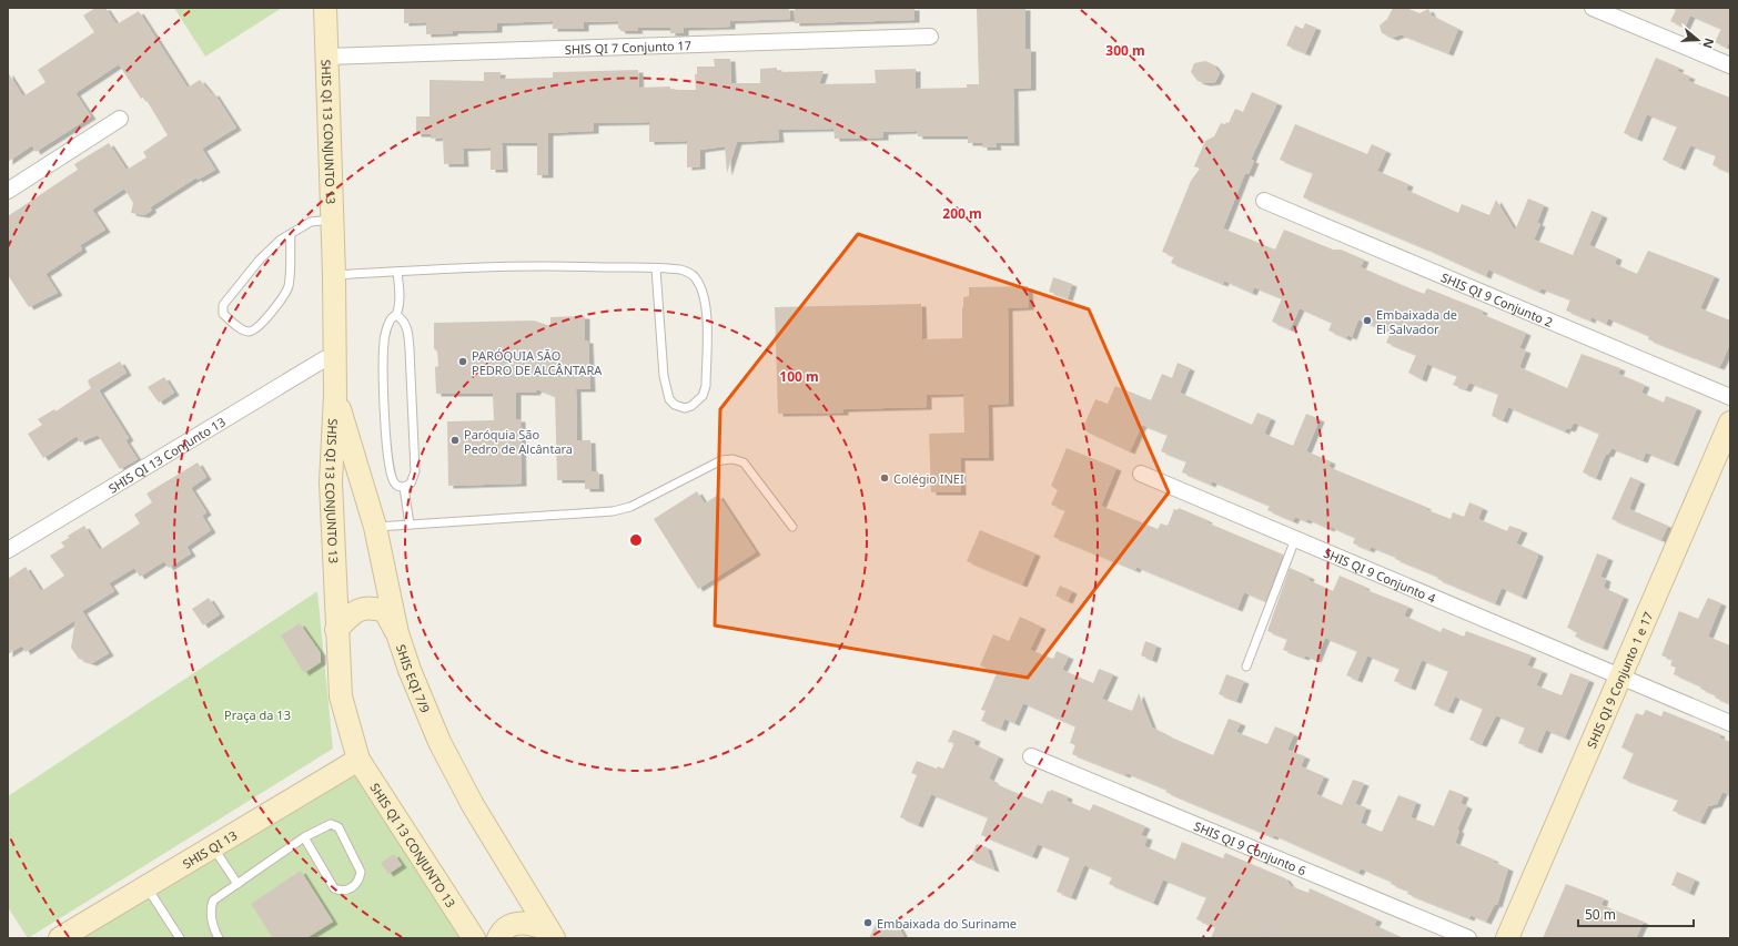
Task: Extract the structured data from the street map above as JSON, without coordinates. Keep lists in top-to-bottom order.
{
  "streets": {
    "street": [
      "SHIS QI 7 Conjunto 17",
      "SHIS QI 13 CONJUNTO 13",
      "SHIS QI 9 Conjunto 2",
      "SHIS QI 13 Conjunto 13",
      "SHIS QI 9 Conjunto 4",
      "SHIS EQI 7/9",
      "SHIS QI 9 Conjunto 1 e 17",
      "SHIS QI 9 Conjunto 6",
      "SHIS QI 13"
    ]
  },
  "crossings": [
    ["SHIS QI 7 Conjunto 17", "SHIS QI 13 CONJUNTO 13"],
    ["SHIS QI 13 CONJUNTO 13", "SHIS EQI 7/9"],
    ["SHIS QI 13 CONJUNTO 13", "SHIS QI 13"],
    ["SHIS QI 9 Conjunto 4", "SHIS QI 9 Conjunto 1 e 17"]
  ],
  "parks": ["Praça da 13"],
  "places": [
    "Embaixada de El Salvador",
    "PARÓQUIA SÃO PEDRO DE ALCÂNTARA",
    "Paróquia São Pedro de Alcântara",
    "Colégio INEI",
    "Embaixada do Suriname"
  ],
  "scale_bar": "50 m",
  "north": "right",
  "rings": ["300 m", "200 m", "100 m"]
}
